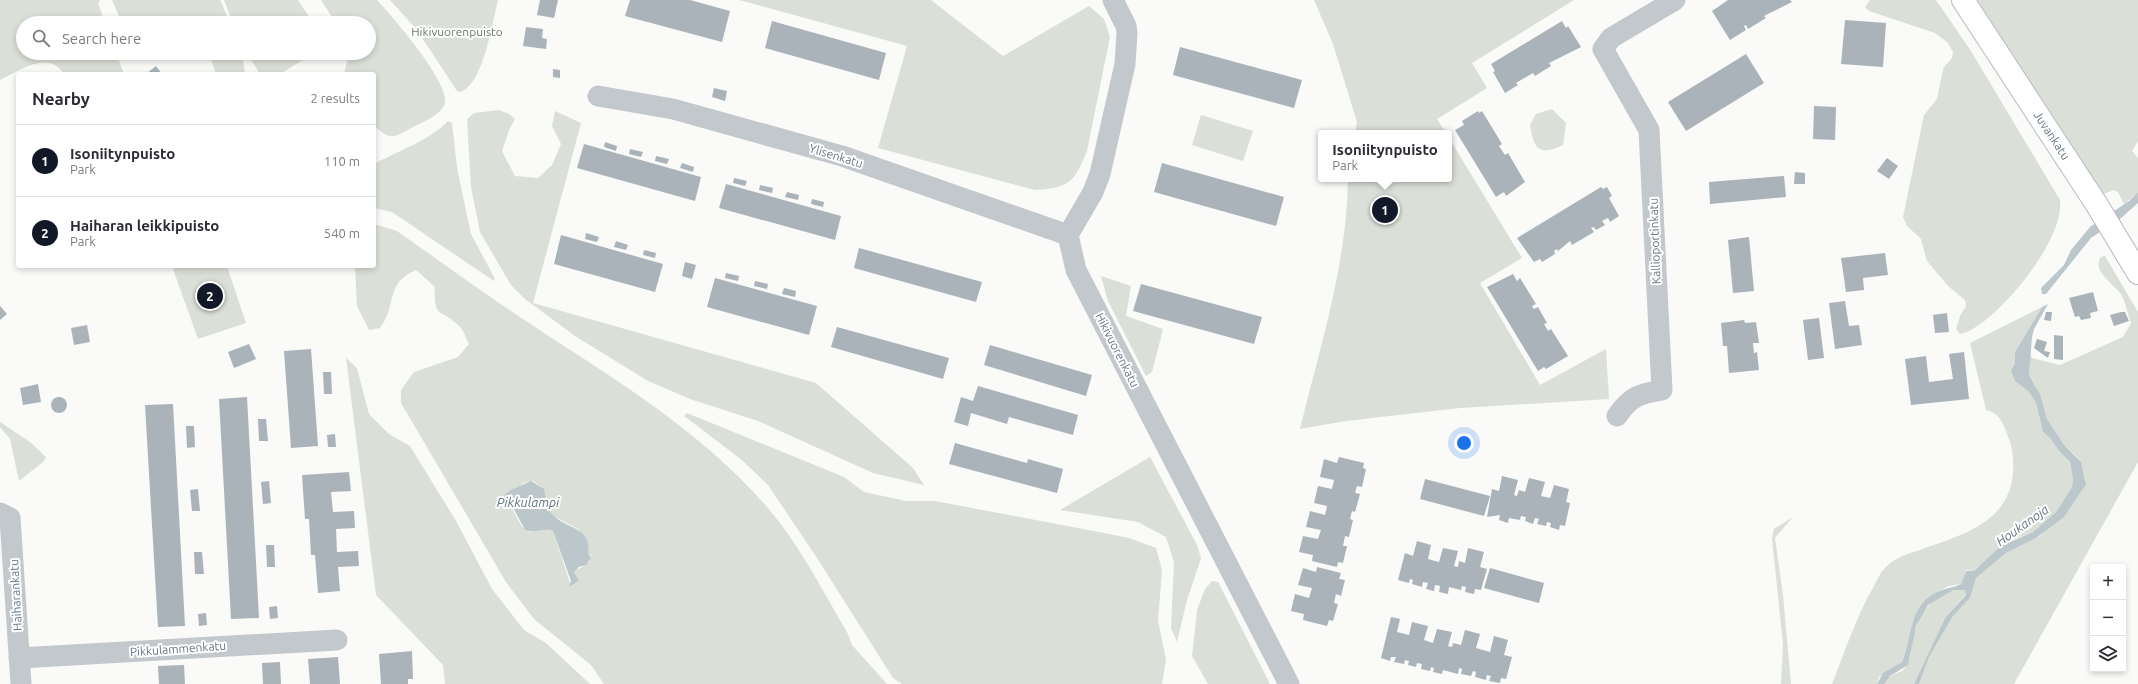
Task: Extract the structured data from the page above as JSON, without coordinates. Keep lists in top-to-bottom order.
{
  "streets": {
    "main road": ["Juvankatu"],
    "street": [
      "Ylisenkatu",
      "Kallioportinkatu",
      "Hikivuorenkatu",
      "Haiharankatu",
      "Pikkulammenkatu"
    ]
  },
  "crossings": [
    ["Ylisenkatu", "Hikivuorenkatu"],
    ["Haiharankatu", "Pikkulammenkatu"]
  ],
  "water": ["Pikkulampi", "Houkanoja"],
  "parks": ["Hikivuorenpuisto"],
  "page": {
    "search": "Search here",
    "heading": ["Nearby", "2 results"],
    "list": [
      {
        "mark": "1",
        "name": "Isoniitynpuisto",
        "note": "Park",
        "value": "110 m"
      },
      {
        "mark": "2",
        "name": "Haiharan leikkipuisto",
        "note": "Park",
        "value": "540 m"
      }
    ],
    "popup": ["Isoniitynpuisto", "Park"],
    "pins": ["1", "2"],
    "map_buttons": ["+", "−"]
  }
}
